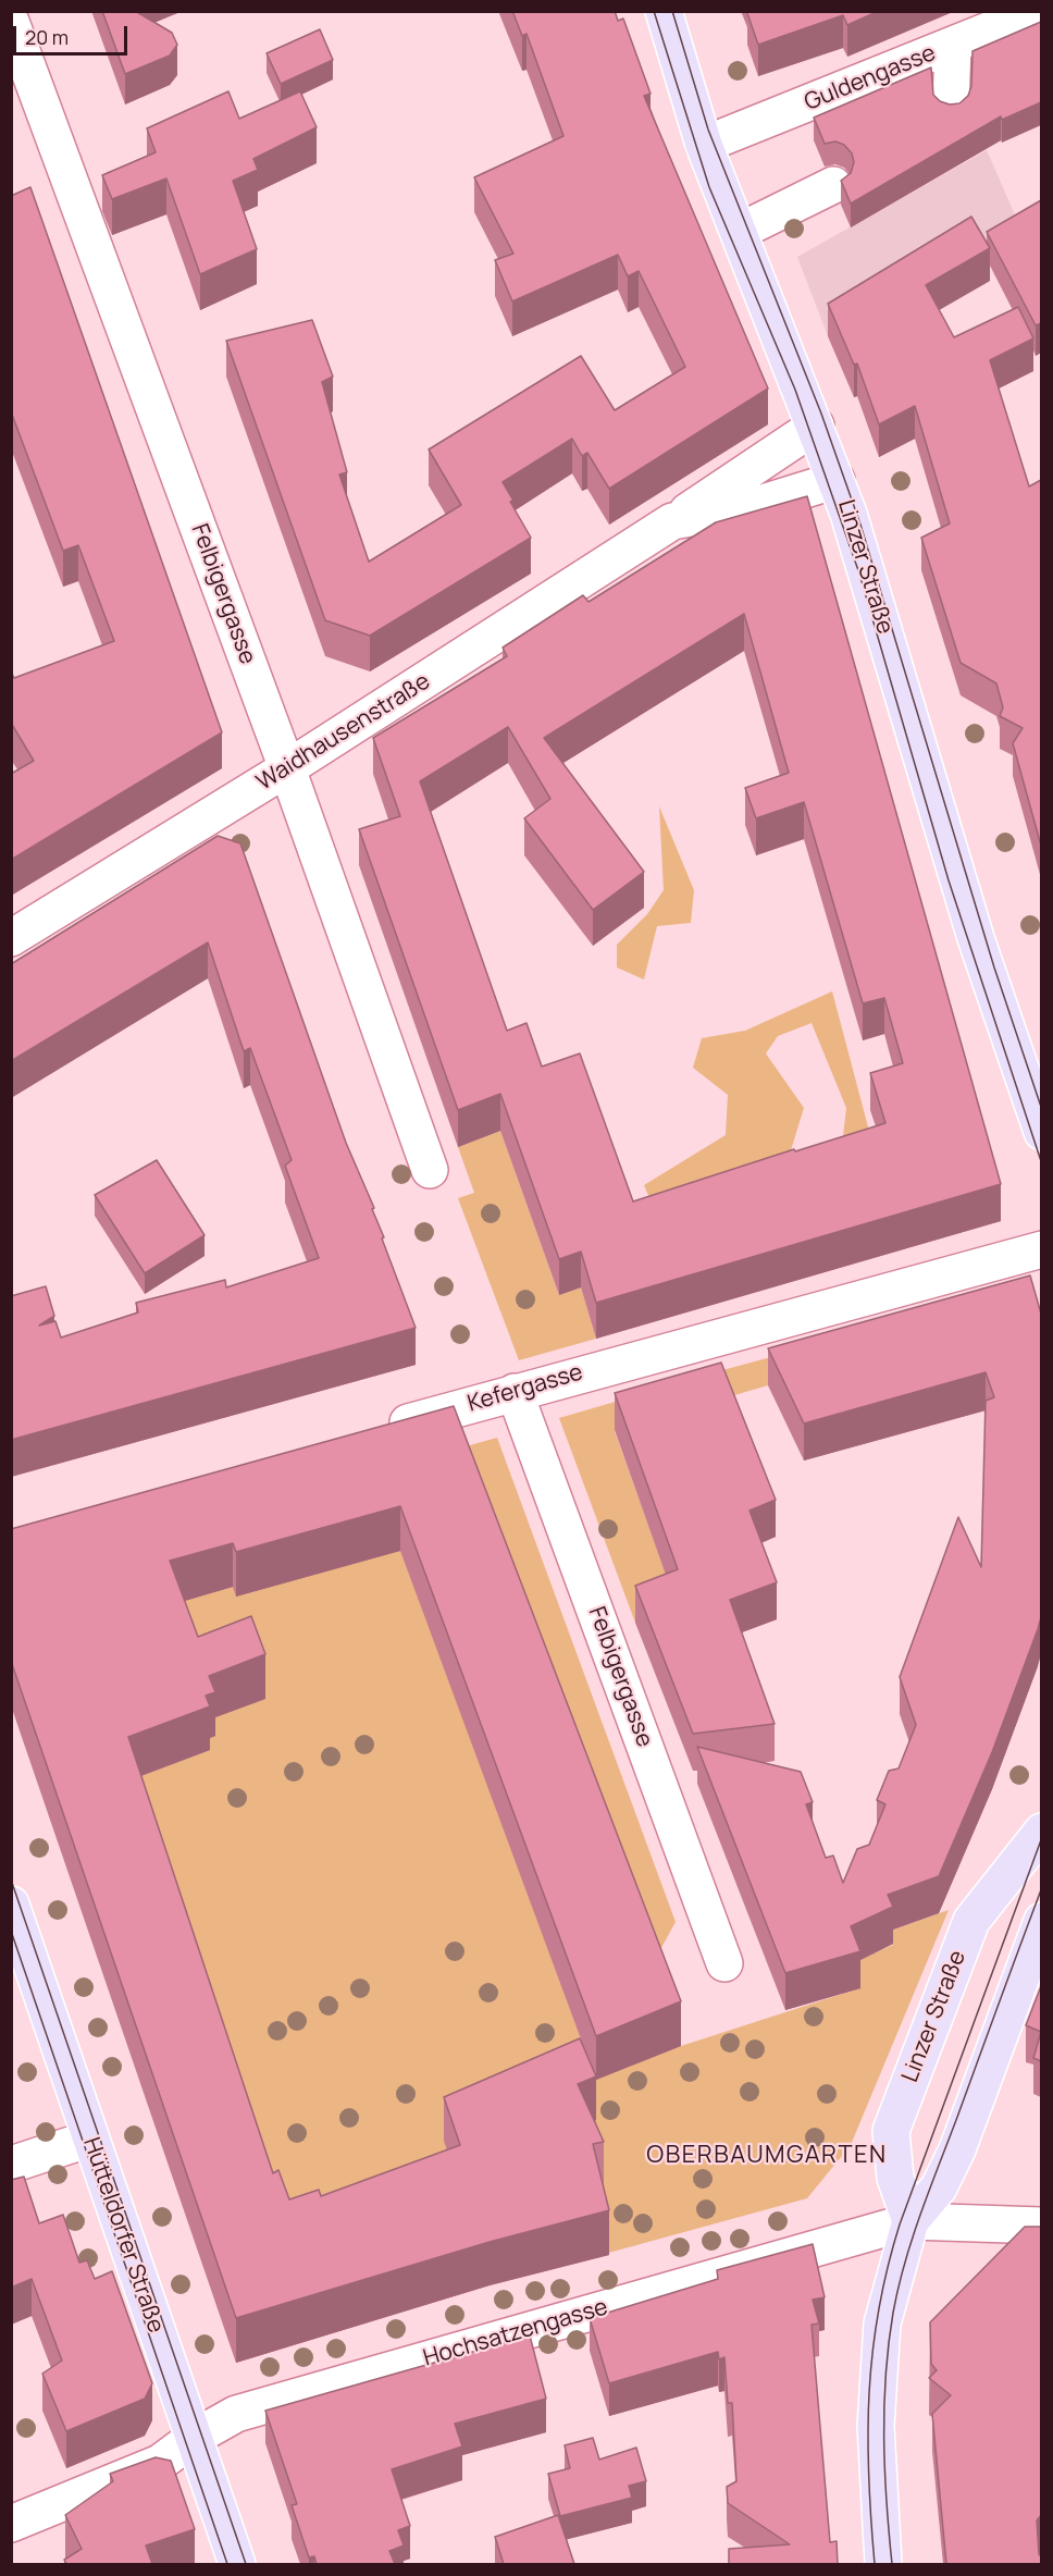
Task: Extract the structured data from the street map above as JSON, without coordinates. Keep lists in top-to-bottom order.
{
  "streets": {
    "main road": ["Linzer Straße", "Hütteldorfer Straße"],
    "street": [
      "Guldengasse",
      "Felbigergasse",
      "Waidhausenstraße",
      "Kefergasse",
      "Hochsatzengasse"
    ]
  },
  "crossings": [
    ["Guldengasse", "Linzer Straße"],
    ["Linzer Straße", "Waidhausenstraße"],
    ["Linzer Straße", "Hochsatzengasse"],
    ["Felbigergasse", "Waidhausenstraße"],
    ["Felbigergasse", "Kefergasse"],
    ["Hütteldorfer Straße", "Hochsatzengasse"]
  ],
  "districts": ["OBERBAUMGARTEN"],
  "scale_bar": "20 m"
}
